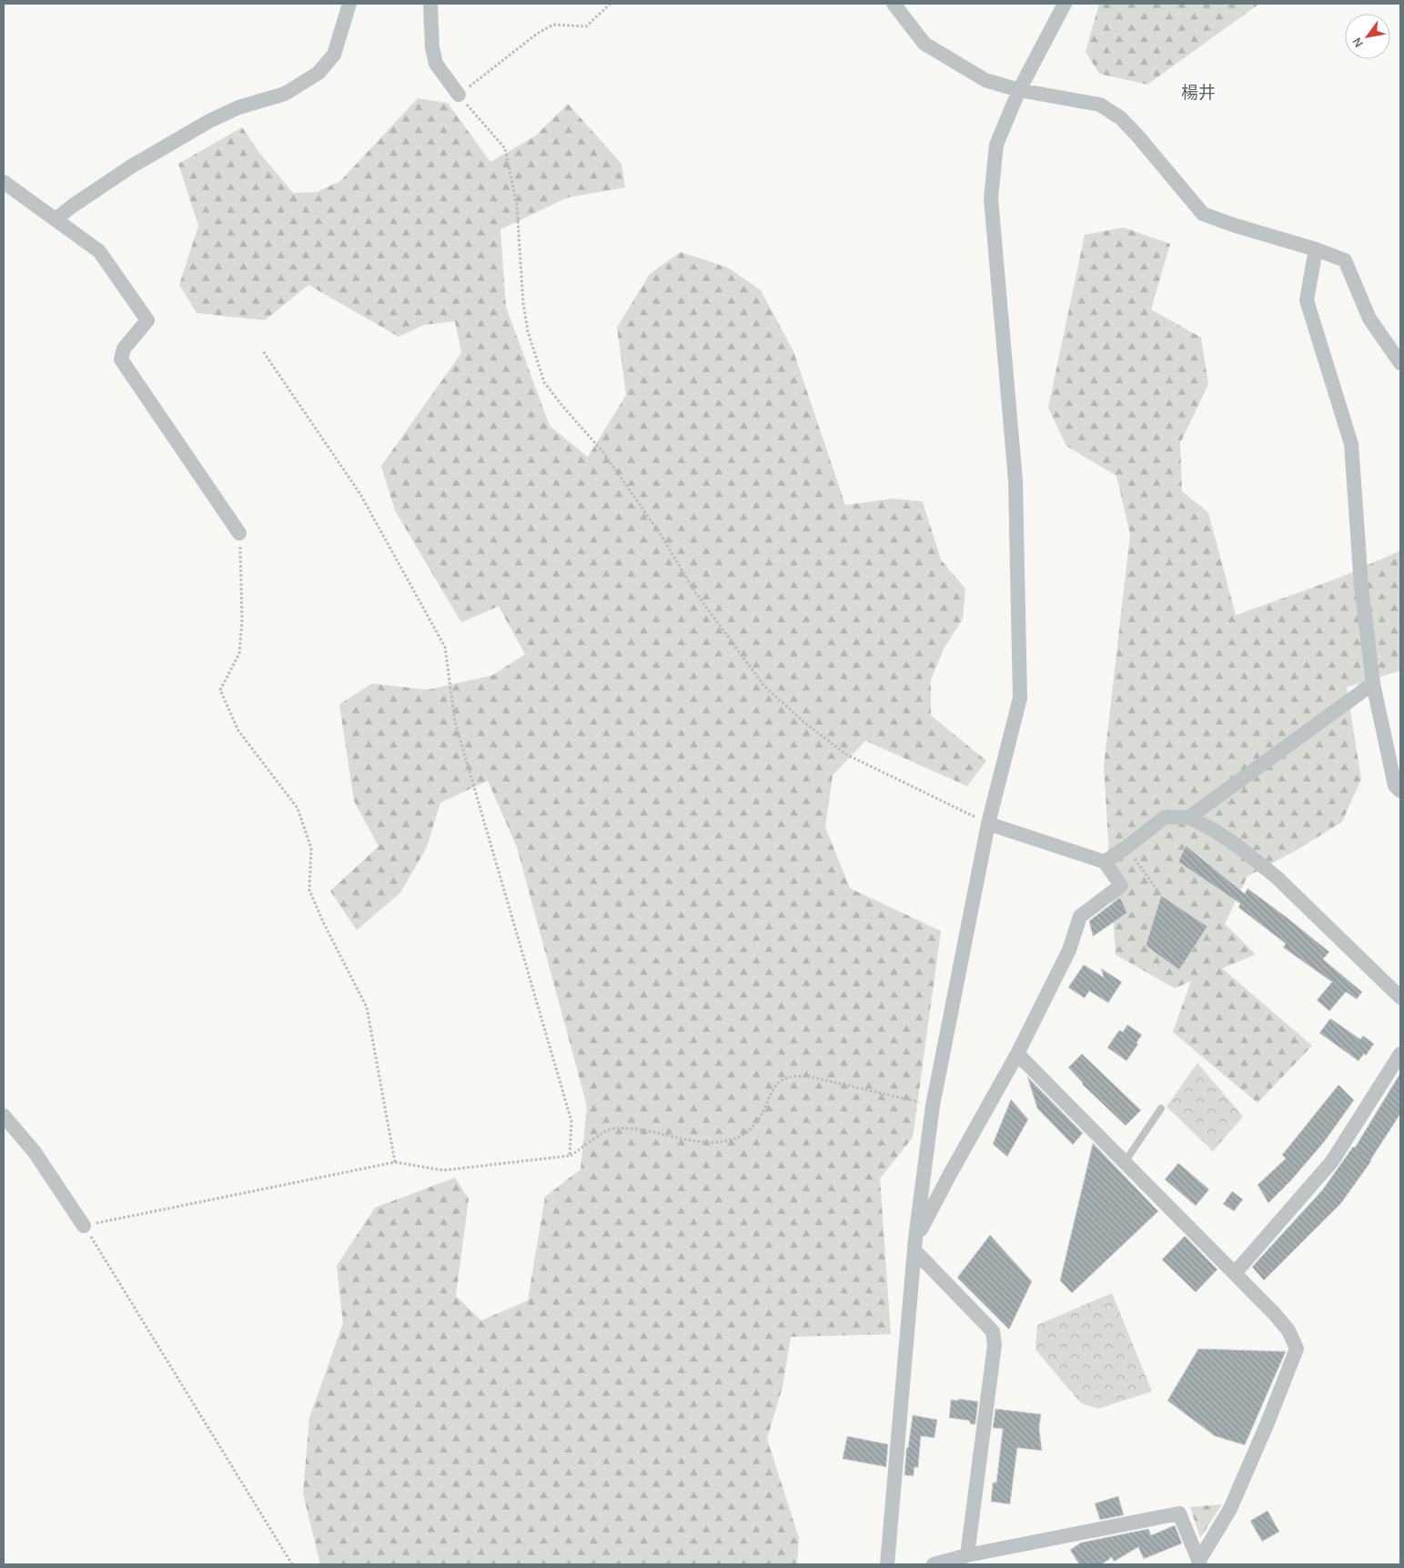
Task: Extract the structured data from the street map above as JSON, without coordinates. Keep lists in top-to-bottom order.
{
  "districts": ["楊井"],
  "north": "bottom left"
}
